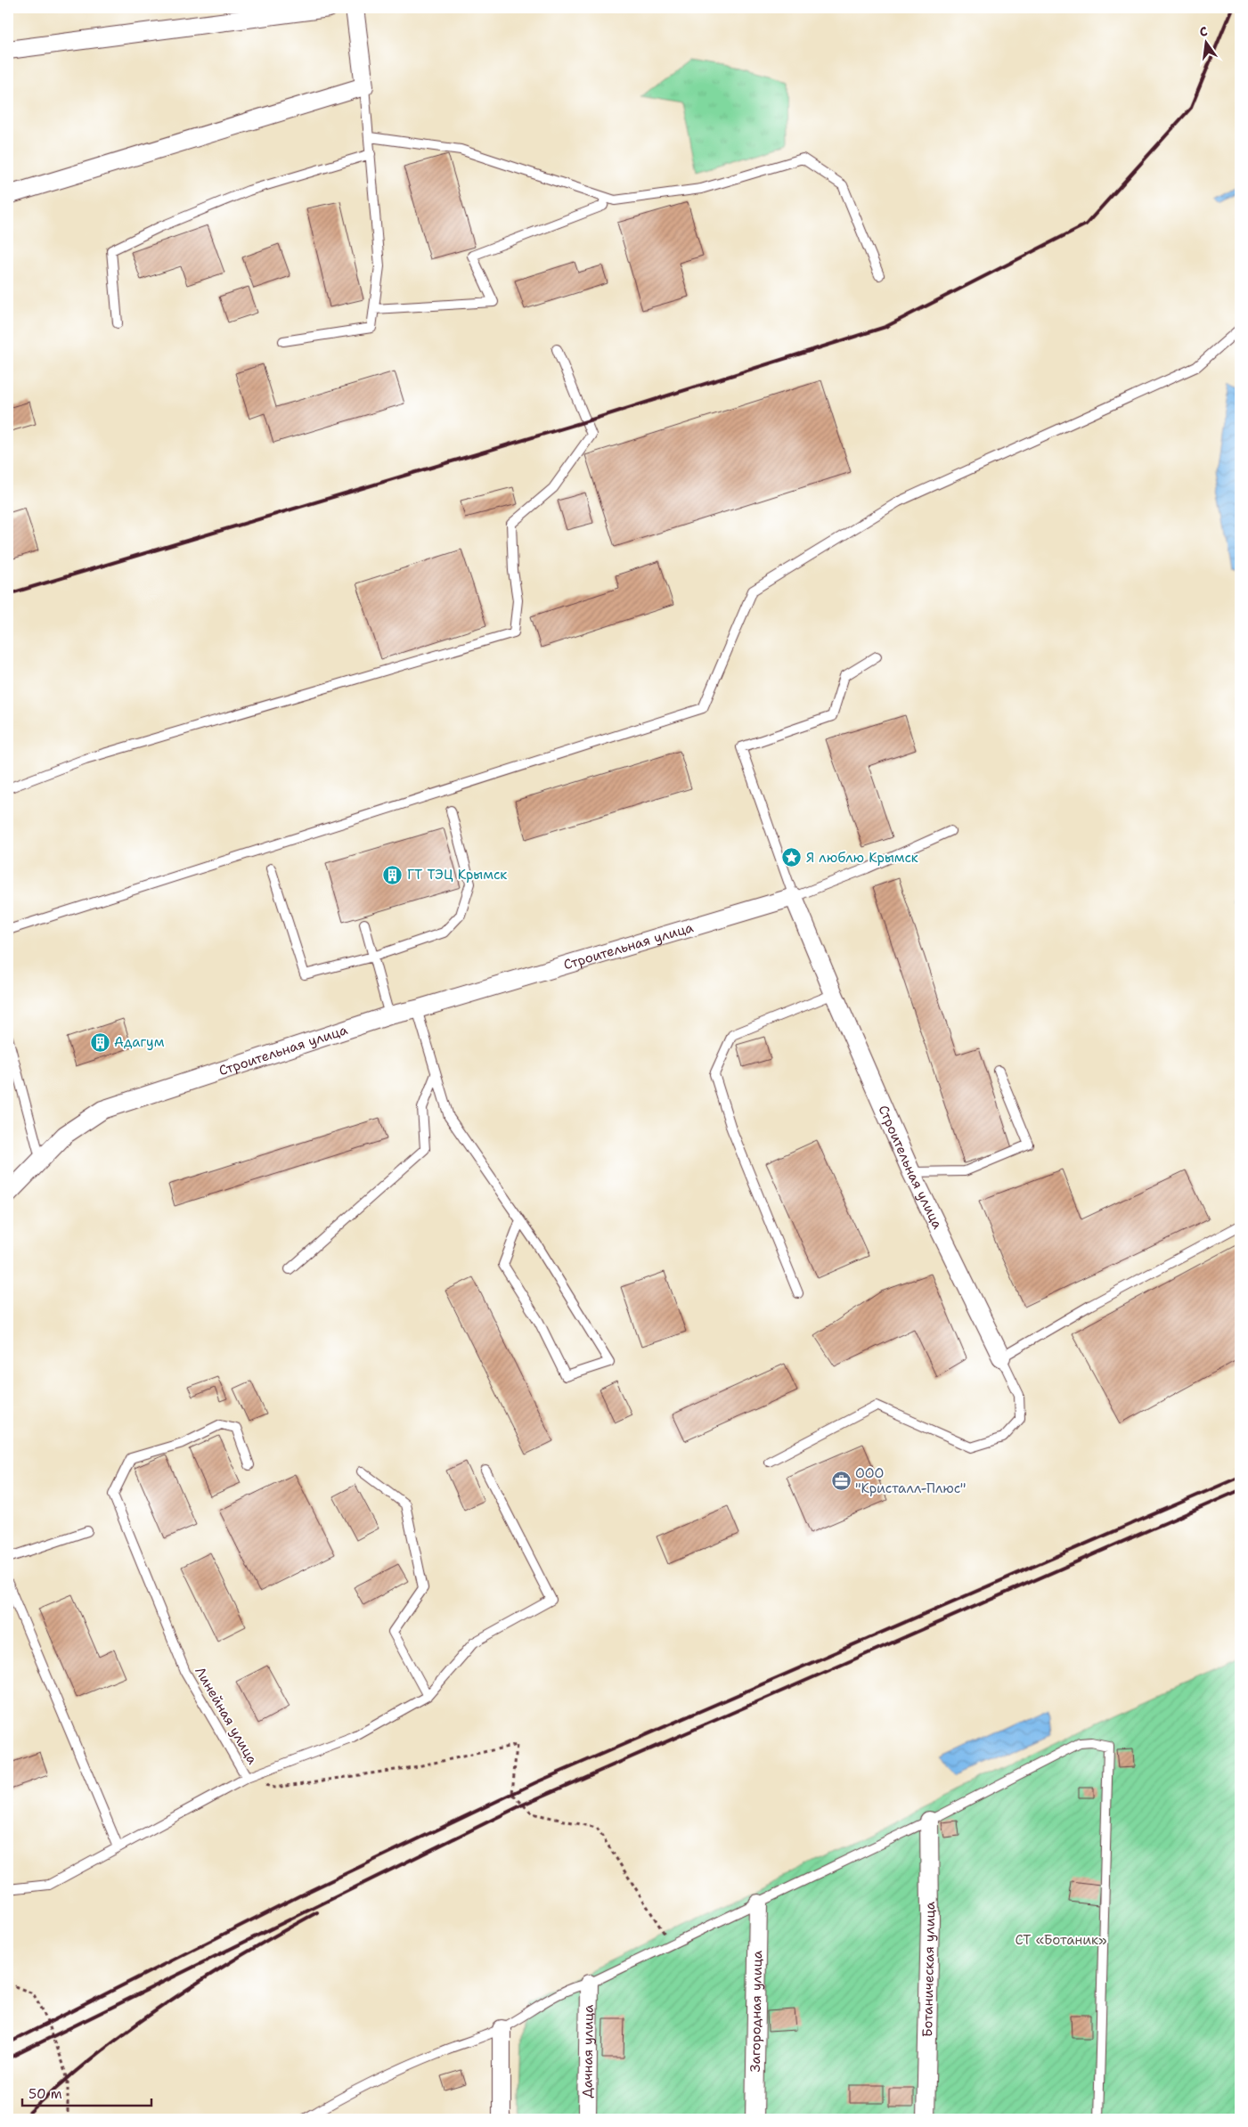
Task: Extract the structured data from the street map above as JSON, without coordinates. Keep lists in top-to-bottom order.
{
  "streets": {
    "street": [
      "Строительная улица",
      "Ботаническая улица",
      "Загородная улица",
      "Дачная улица"
    ],
    "lane": ["Линейная улица"]
  },
  "parks": ["СТ «Ботаник»"],
  "places": {
    "place": ["Я люблю Крымск"],
    "building": ["ГТ ТЭЦ Крымск", "Адагум"],
    "office": ["ООО \"Кристалл-Плюс\""]
  },
  "scale_bar": "50 m",
  "north": "top"
}
